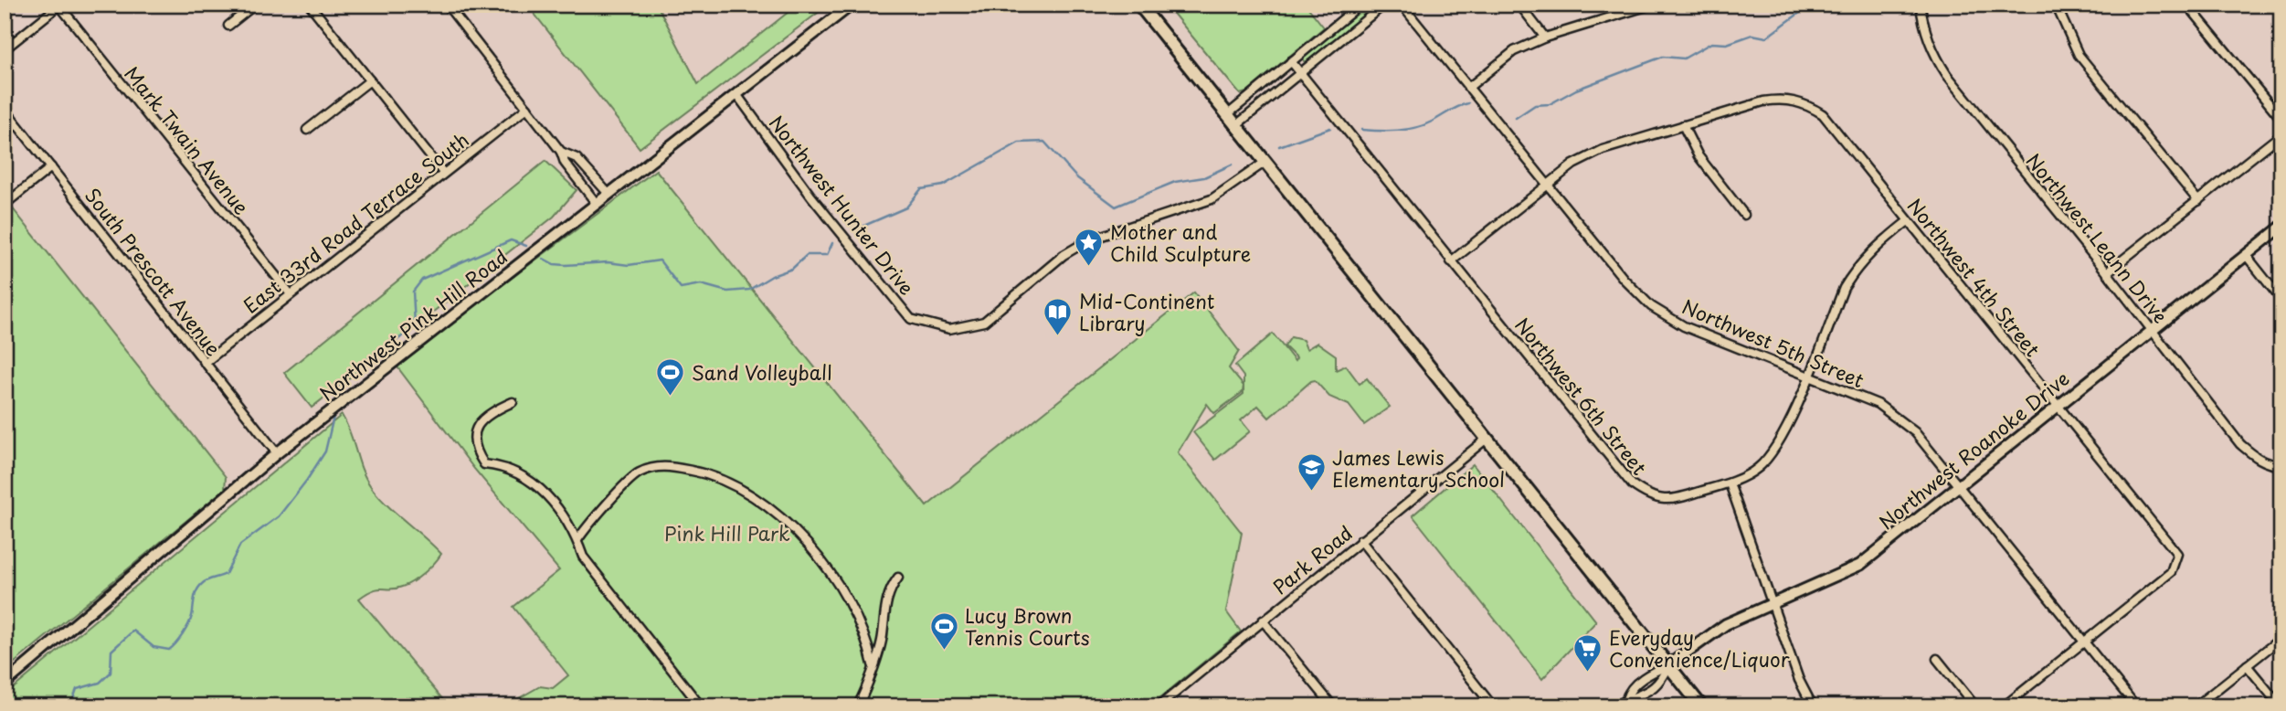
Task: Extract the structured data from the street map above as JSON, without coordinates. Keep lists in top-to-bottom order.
{
  "streets": {
    "main road": ["Northwest Pink Hill Road", "Northwest Roanoke Drive"],
    "street": [
      "Mark Twain Avenue",
      "Northwest Hunter Drive",
      "East 33rd Road Terrace South",
      "Northwest Leann Drive",
      "South Prescott Avenue",
      "Northwest 4th Street",
      "Northwest 5th Street",
      "Northwest 6th Street",
      "Park Road"
    ]
  },
  "crossings": [
    ["Mark Twain Avenue", "East 33rd Road Terrace South"],
    ["Northwest Hunter Drive", "Northwest Pink Hill Road"],
    ["East 33rd Road Terrace South", "South Prescott Avenue"],
    ["Northwest Leann Drive", "Northwest Roanoke Drive"],
    ["South Prescott Avenue", "Northwest Pink Hill Road"],
    ["Northwest 4th Street", "Northwest 5th Street"],
    ["Northwest 4th Street", "Northwest 6th Street"],
    ["Northwest 4th Street", "Northwest Roanoke Drive"],
    ["Northwest 5th Street", "Northwest 6th Street"],
    ["Northwest 5th Street", "Northwest Roanoke Drive"]
  ],
  "parks": ["Pink Hill Park"],
  "places": {
    "place": ["Mother and Child Sculpture"],
    "library": ["Mid-Continent Library"],
    "sports": ["Sand Volleyball", "Lucy Brown Tennis Courts"],
    "school or university": ["James Lewis Elementary School"],
    "supermarket": ["Everyday Convenience/Liquor"]
  }
}
